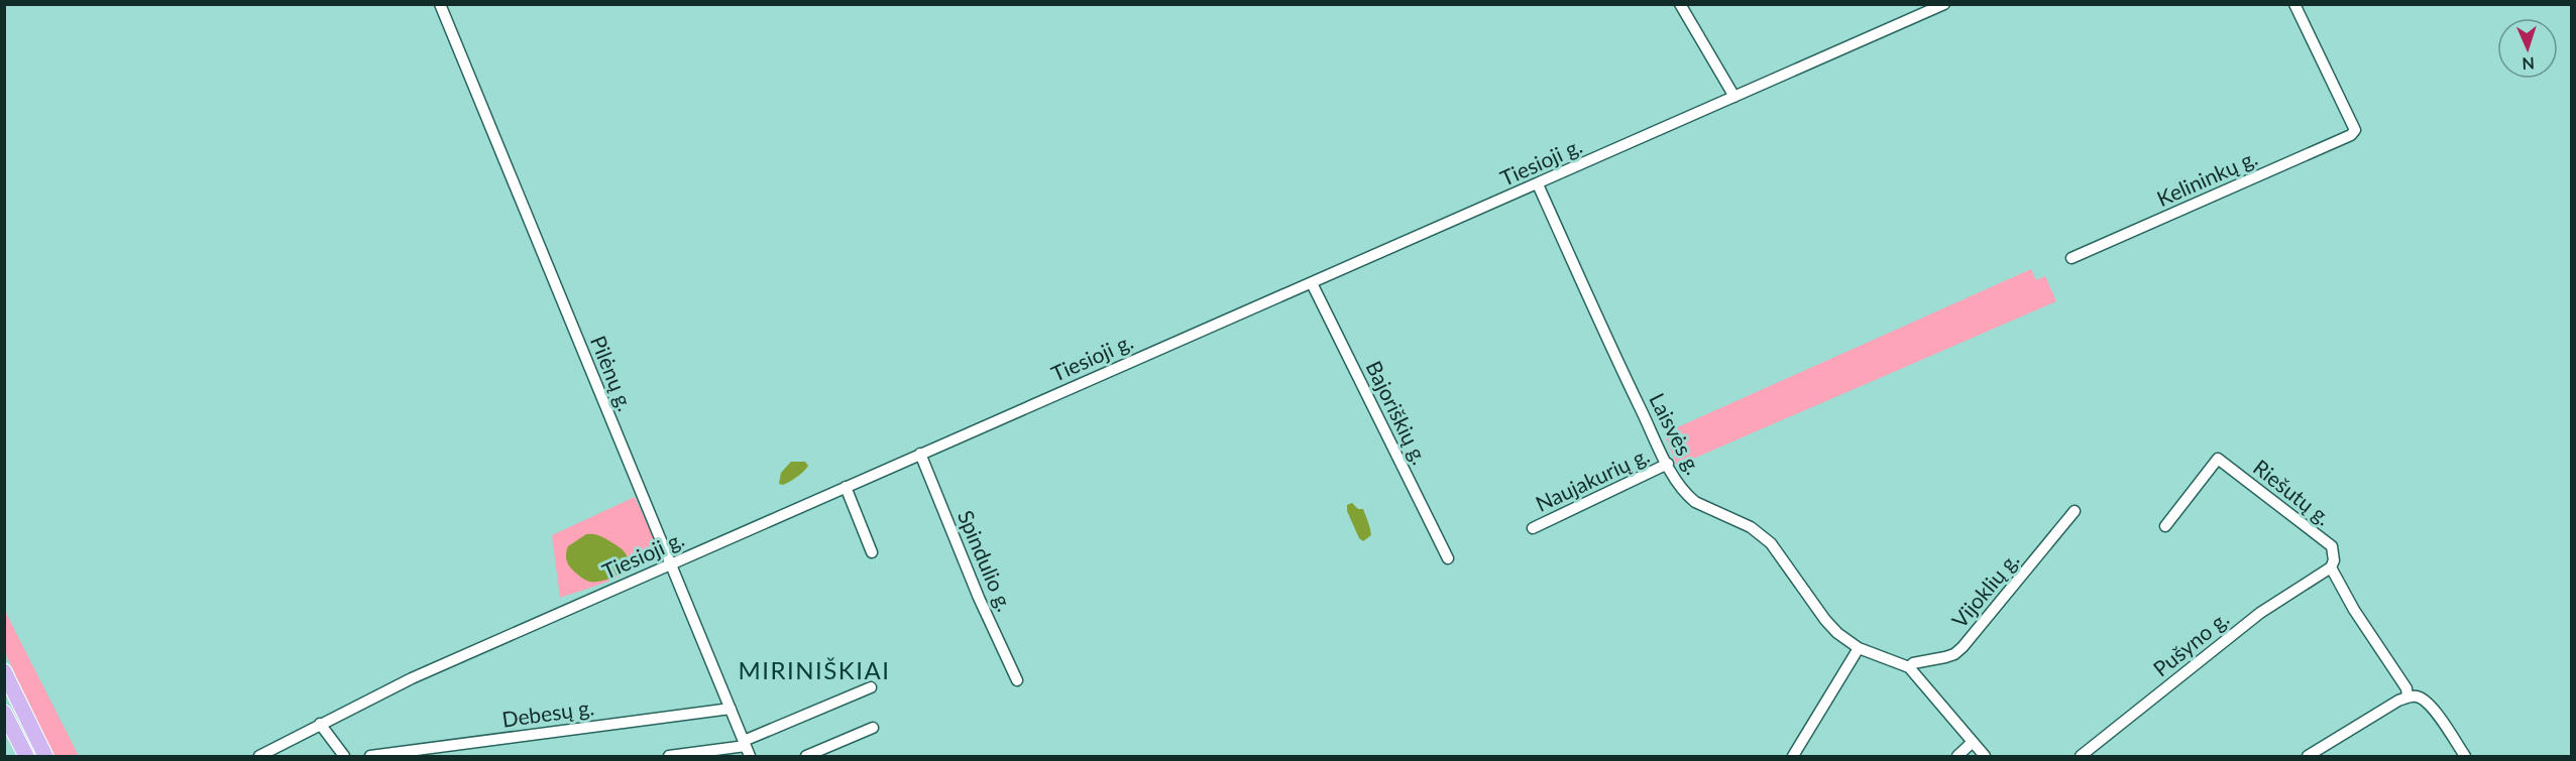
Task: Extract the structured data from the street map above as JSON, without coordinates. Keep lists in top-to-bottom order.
{
  "streets": {
    "street": [
      "Tiesioji g.",
      "Kelininkų g.",
      "Pilėnų g.",
      "Bajoriškių g.",
      "Laisvės g.",
      "Naujakurių g.",
      "Riešutų g.",
      "Spindulio g.",
      "Vijoklių g.",
      "Pušyno g.",
      "Debesų g."
    ]
  },
  "crossings": [
    ["Tiesioji g.", "Pilėnų g."],
    ["Tiesioji g.", "Bajoriškių g."],
    ["Tiesioji g.", "Laisvės g."],
    ["Tiesioji g.", "Spindulio g."],
    ["Pilėnų g.", "Debesų g."],
    ["Laisvės g.", "Naujakurių g."],
    ["Laisvės g.", "Vijoklių g."],
    ["Riešutų g.", "Pušyno g."]
  ],
  "districts": ["MIRINIŠKIAI"],
  "north": "bottom"
}
